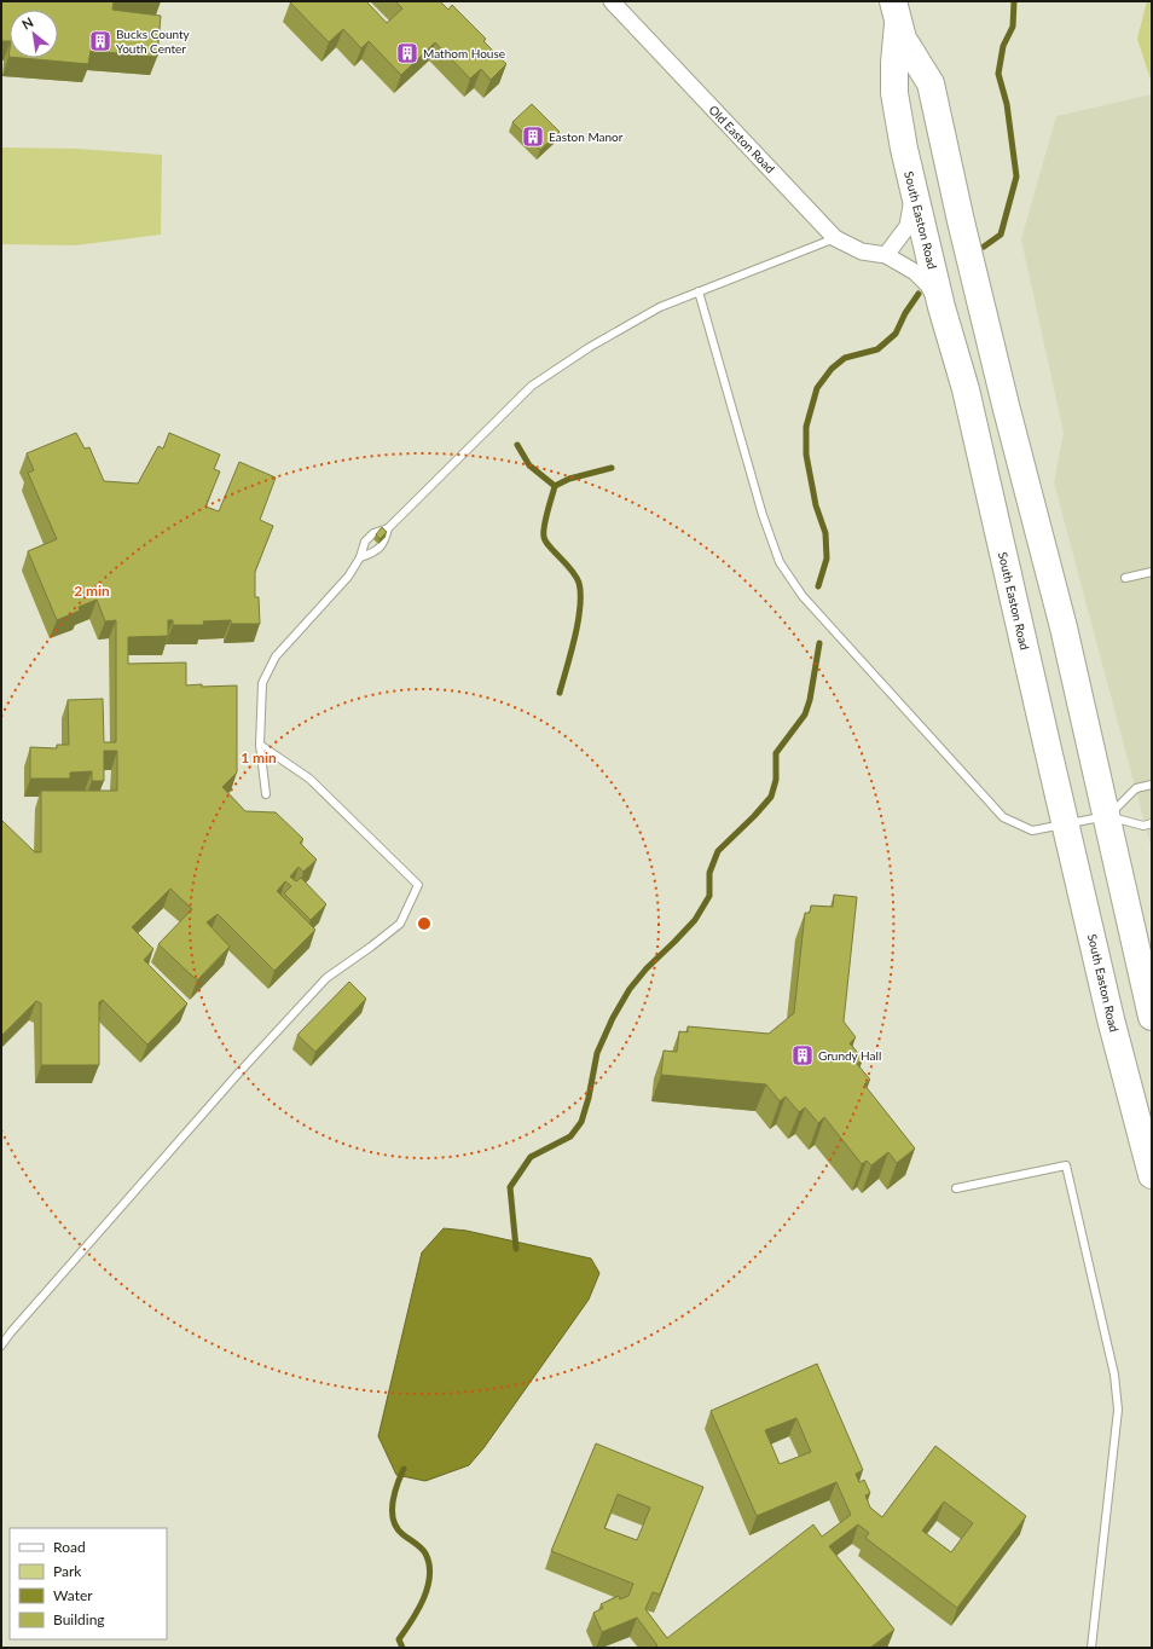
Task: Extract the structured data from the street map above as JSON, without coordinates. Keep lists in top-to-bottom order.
{
  "streets": {
    "highway": ["South Easton Road"],
    "street": ["Old Easton Road"]
  },
  "crossings": [
    ["Old Easton Road", "South Easton Road"]
  ],
  "places": {
    "building": [
      "Bucks County Youth Center",
      "Mathom House",
      "Easton Manor",
      "Grundy Hall"
    ]
  },
  "legend": [
    "Road",
    "Park",
    "Water",
    "Building"
  ],
  "north": "top left",
  "rings": ["2 min", "1 min"]
}
